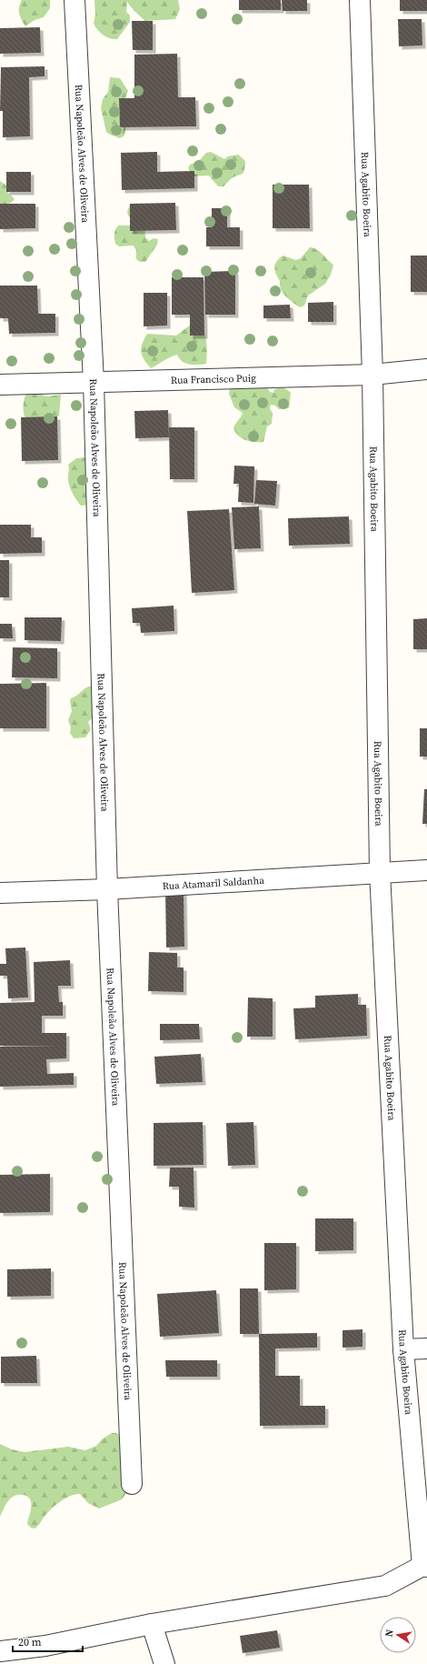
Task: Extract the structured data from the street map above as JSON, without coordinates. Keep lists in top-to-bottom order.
{
  "streets": {
    "street": [
      "Rua Napoleão Alves de Oliveira",
      "Rua Agabito Boeira",
      "Rua Francisco Puig",
      "Rua Atamaril Saldanha"
    ]
  },
  "crossings": [
    ["Rua Napoleão Alves de Oliveira", "Rua Francisco Puig"],
    ["Rua Napoleão Alves de Oliveira", "Rua Atamaril Saldanha"],
    ["Rua Agabito Boeira", "Rua Francisco Puig"],
    ["Rua Agabito Boeira", "Rua Atamaril Saldanha"]
  ],
  "scale_bar": "20 m",
  "north": "left"
}
